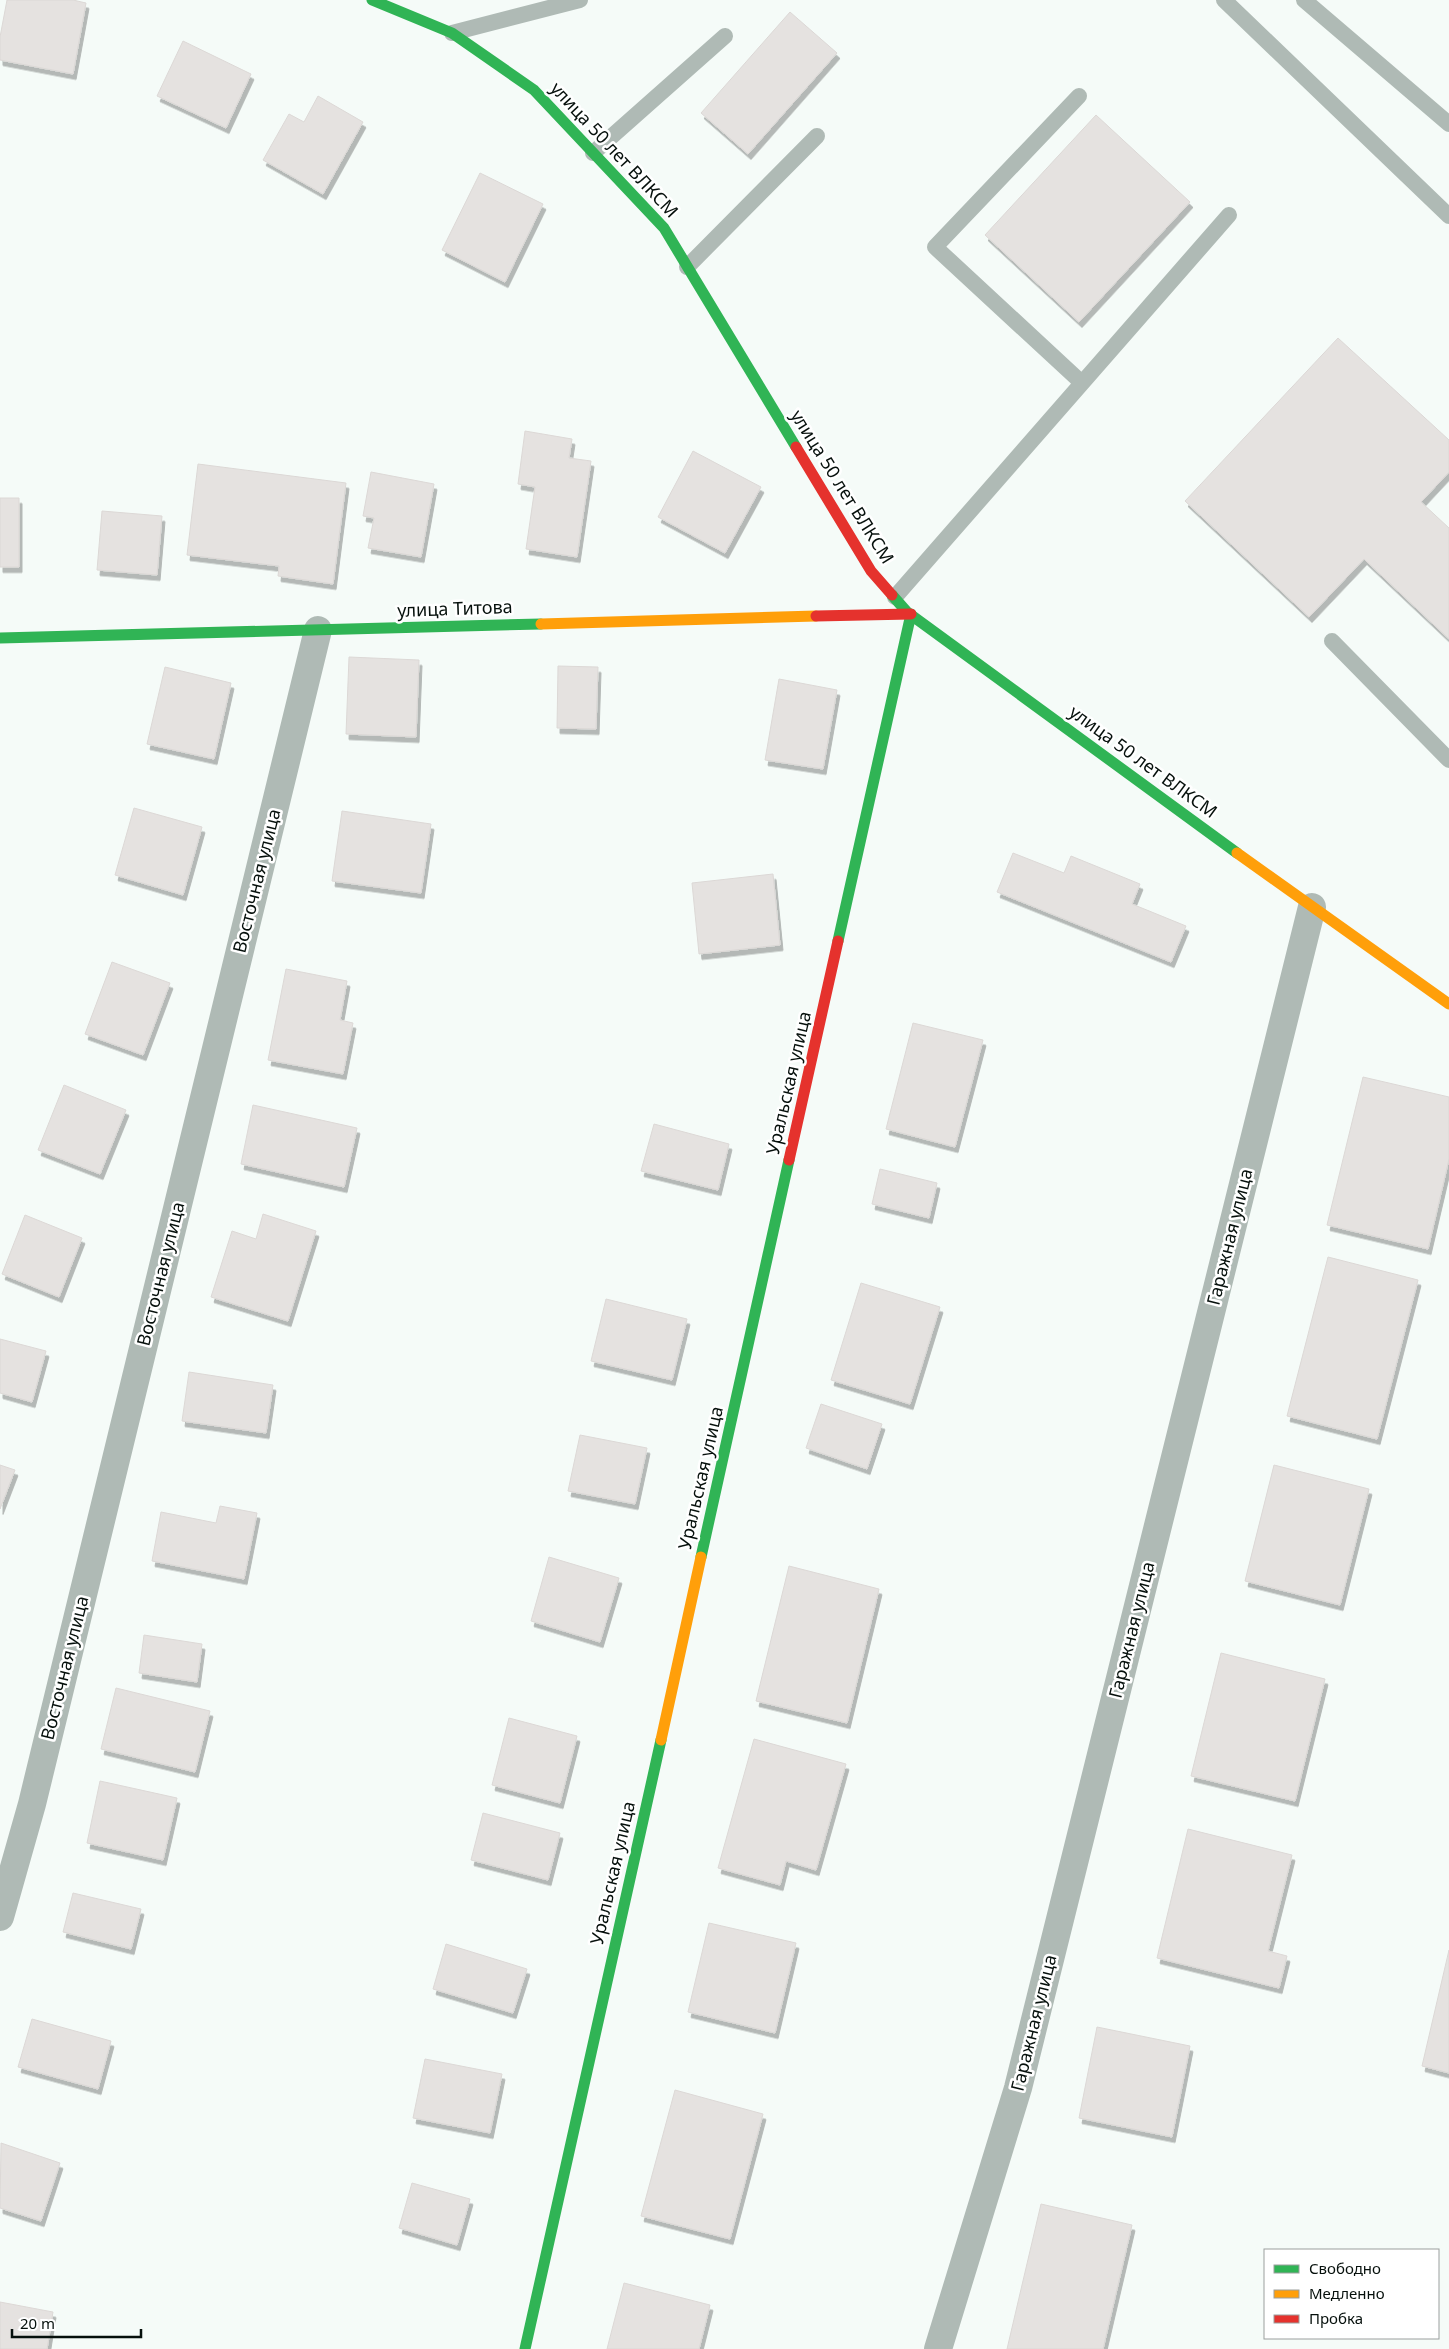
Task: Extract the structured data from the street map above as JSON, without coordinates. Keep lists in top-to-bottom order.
{
  "streets": {
    "street": [
      "улица 50 лет ВЛКСМ",
      "улица Титова",
      "Восточная улица",
      "Уральская улица",
      "Гаражная улица"
    ]
  },
  "crossings": [
    ["улица 50 лет ВЛКСМ", "улица Титова"],
    ["улица 50 лет ВЛКСМ", "Уральская улица"],
    ["улица 50 лет ВЛКСМ", "Гаражная улица"],
    ["улица Титова", "Восточная улица"],
    ["улица Титова", "Уральская улица"]
  ],
  "legend": ["Свободно", "Медленно", "Пробка"],
  "scale_bar": "20 m"
}
